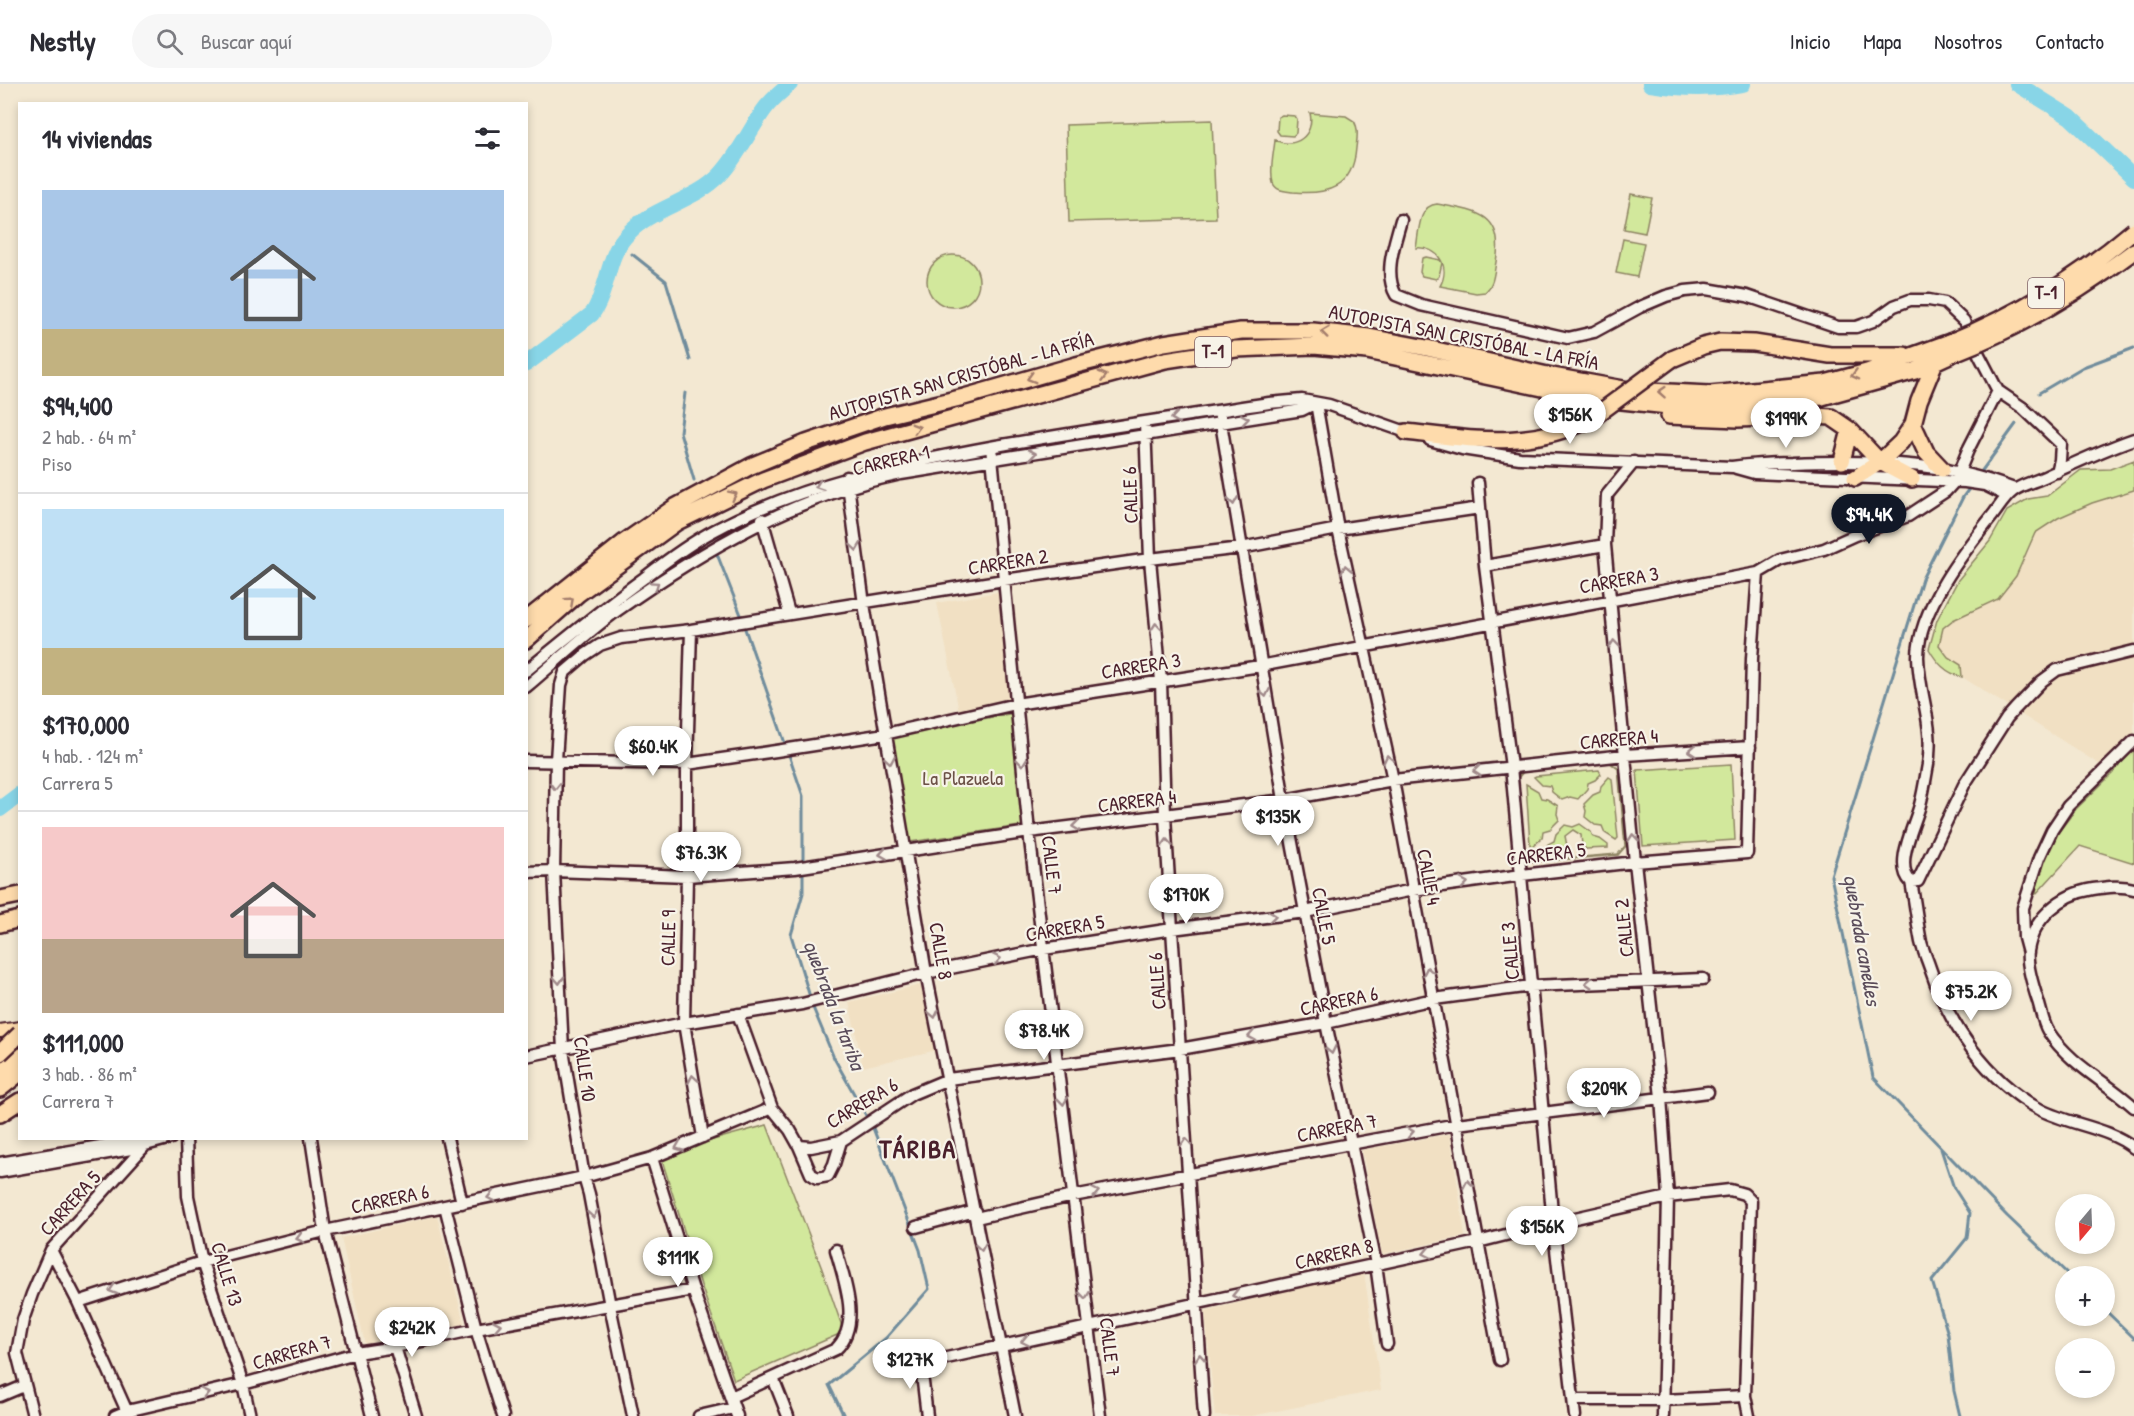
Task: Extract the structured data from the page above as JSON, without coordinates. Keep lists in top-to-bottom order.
{
  "streets": {
    "highway": ["T-1", "AUTOPISTA SAN CRISTÓBAL - LA FRÍA"],
    "street": [
      "CARRERA 1",
      "CALLE 6",
      "CARRERA 2",
      "CARRERA 3",
      "CARRERA 4",
      "CARRERA 5",
      "CALLE 7",
      "CALLE 4",
      "CALLE 5",
      "CALLE 2",
      "CALLE 9",
      "CALLE 8",
      "CALLE 3",
      "CARRERA 6",
      "CALLE 10",
      "CARRERA 7",
      "CARRERA 8",
      "CALLE 13"
    ]
  },
  "crossings": [
    ["CARRERA 1", "CALLE 6"],
    ["CARRERA 1", "CALLE 7"],
    ["CARRERA 1", "CALLE 4"],
    ["CARRERA 1", "CALLE 5"],
    ["CARRERA 1", "CALLE 2"],
    ["CARRERA 1", "CALLE 8"],
    ["CALLE 6", "CARRERA 2"],
    ["CALLE 6", "CARRERA 3"],
    ["CALLE 6", "CARRERA 4"],
    ["CALLE 6", "CARRERA 5"],
    ["CALLE 6", "CARRERA 6"],
    ["CALLE 6", "CARRERA 7"],
    ["CALLE 6", "CARRERA 8"],
    ["CARRERA 2", "CALLE 7"],
    ["CARRERA 2", "CALLE 4"],
    ["CARRERA 2", "CALLE 5"],
    ["CARRERA 2", "CALLE 9"],
    ["CARRERA 2", "CALLE 8"],
    ["CARRERA 2", "CALLE 3"],
    ["CARRERA 2", "CALLE 10"],
    ["CARRERA 3", "CALLE 7"],
    ["CARRERA 3", "CALLE 4"],
    ["CARRERA 3", "CALLE 5"],
    ["CARRERA 3", "CALLE 2"],
    ["CARRERA 3", "CALLE 9"],
    ["CARRERA 3", "CALLE 8"],
    ["CARRERA 3", "CALLE 3"],
    ["CARRERA 3", "CALLE 10"],
    ["CARRERA 4", "CARRERA 5"],
    ["CARRERA 4", "CALLE 7"],
    ["CARRERA 4", "CALLE 4"],
    ["CARRERA 4", "CALLE 5"],
    ["CARRERA 4", "CALLE 2"],
    ["CARRERA 4", "CALLE 9"],
    ["CARRERA 4", "CALLE 8"],
    ["CARRERA 4", "CALLE 3"],
    ["CARRERA 4", "CALLE 10"],
    ["CARRERA 5", "CALLE 7"],
    ["CARRERA 5", "CALLE 4"],
    ["CARRERA 5", "CALLE 5"],
    ["CARRERA 5", "CALLE 2"],
    ["CARRERA 5", "CALLE 9"],
    ["CARRERA 5", "CALLE 8"],
    ["CARRERA 5", "CALLE 3"],
    ["CARRERA 5", "CALLE 10"],
    ["CALLE 7", "CARRERA 6"],
    ["CALLE 7", "CARRERA 7"],
    ["CALLE 7", "CARRERA 8"],
    ["CALLE 4", "CARRERA 6"],
    ["CALLE 4", "CARRERA 7"],
    ["CALLE 4", "CARRERA 8"],
    ["CALLE 5", "CARRERA 6"],
    ["CALLE 5", "CARRERA 7"],
    ["CALLE 5", "CARRERA 8"],
    ["CALLE 2", "CARRERA 6"],
    ["CALLE 2", "CARRERA 7"],
    ["CALLE 2", "CARRERA 8"],
    ["CALLE 9", "CARRERA 6"],
    ["CALLE 8", "CARRERA 6"],
    ["CALLE 8", "CARRERA 7"],
    ["CALLE 8", "CARRERA 8"],
    ["CALLE 3", "CARRERA 6"],
    ["CALLE 3", "CARRERA 7"],
    ["CALLE 3", "CARRERA 8"],
    ["CARRERA 6", "CALLE 10"],
    ["CARRERA 6", "CALLE 13"],
    ["CALLE 10", "CARRERA 7"],
    ["CARRERA 7", "CALLE 13"]
  ],
  "one_way": [
    "CALLE 6",
    "CARRERA 4",
    "CALLE 7",
    "CALLE 4",
    "CALLE 5",
    "CALLE 8",
    "CARRERA 6"
  ],
  "districts": ["TÁRIBA"],
  "water": ["quebrada canelles", "quebrada la tariba"],
  "parks": ["La Plazuela"],
  "north": "bottom",
  "page": {
    "header": "Nestly",
    "search": "Buscar aquí",
    "nav": [
      "Inicio",
      "Mapa",
      "Nosotros",
      "Contacto"
    ],
    "heading": "14 viviendas",
    "list": [
      {
        "name": "$94,400",
        "note": "2 hab. · 64 m² · Piso"
      },
      {
        "name": "$170,000",
        "note": "4 hab. · 124 m² · Carrera 5"
      },
      {
        "name": "$111,000",
        "note": "3 hab. · 86 m² · Carrera 7"
      }
    ],
    "price": [
      "$156K",
      "$199K",
      "$94.4K",
      "$60.4K",
      "$135K",
      "$76.3K",
      "$170K",
      "$75.2K",
      "$78.4K",
      "$209K",
      "$156K",
      "$111K",
      "$242K",
      "$127K"
    ],
    "map_buttons": ["+", "−"]
  }
}
